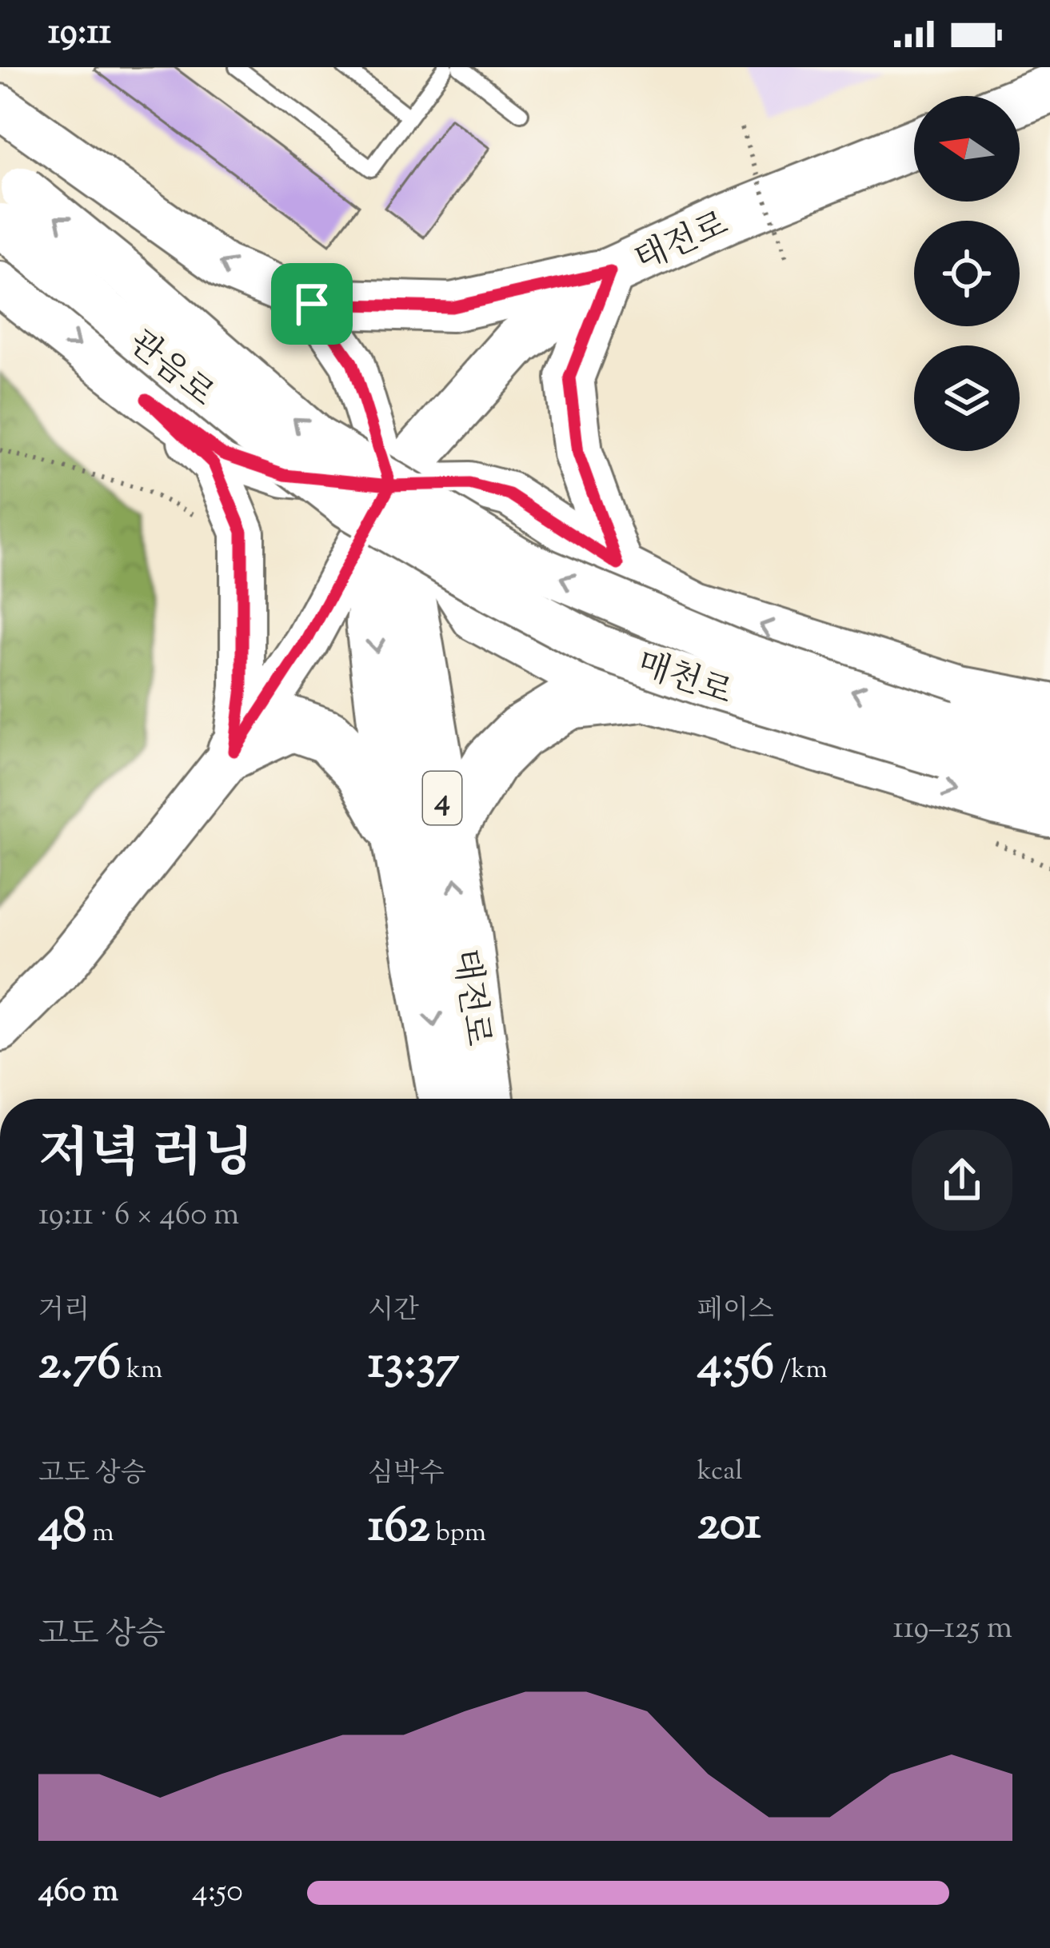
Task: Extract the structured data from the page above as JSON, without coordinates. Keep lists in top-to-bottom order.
{
  "streets": {
    "highway": ["태전로", "4"],
    "main road": ["관음로", "매천로"]
  },
  "crossings": [
    ["태전로", "관음로"],
    ["태전로", "매천로"],
    ["관음로", "매천로"]
  ],
  "north": "left",
  "page": {
    "status": "19:11",
    "heading": ["저녁 러닝", "19:11 · 6 × 460 m"],
    "stats": [
      ["거리", "2.76 km"],
      ["시간", "13:37"],
      ["페이스", "4:56 /km"],
      ["고도 상승", "48 m"],
      ["심박수", "162 bpm"],
      ["kcal", "201"]
    ],
    "chart": ["고도 상승", "119–125 m"],
    "list": [
      {
        "name": "460 m",
        "note": "4:50"
      }
    ]
  }
}
